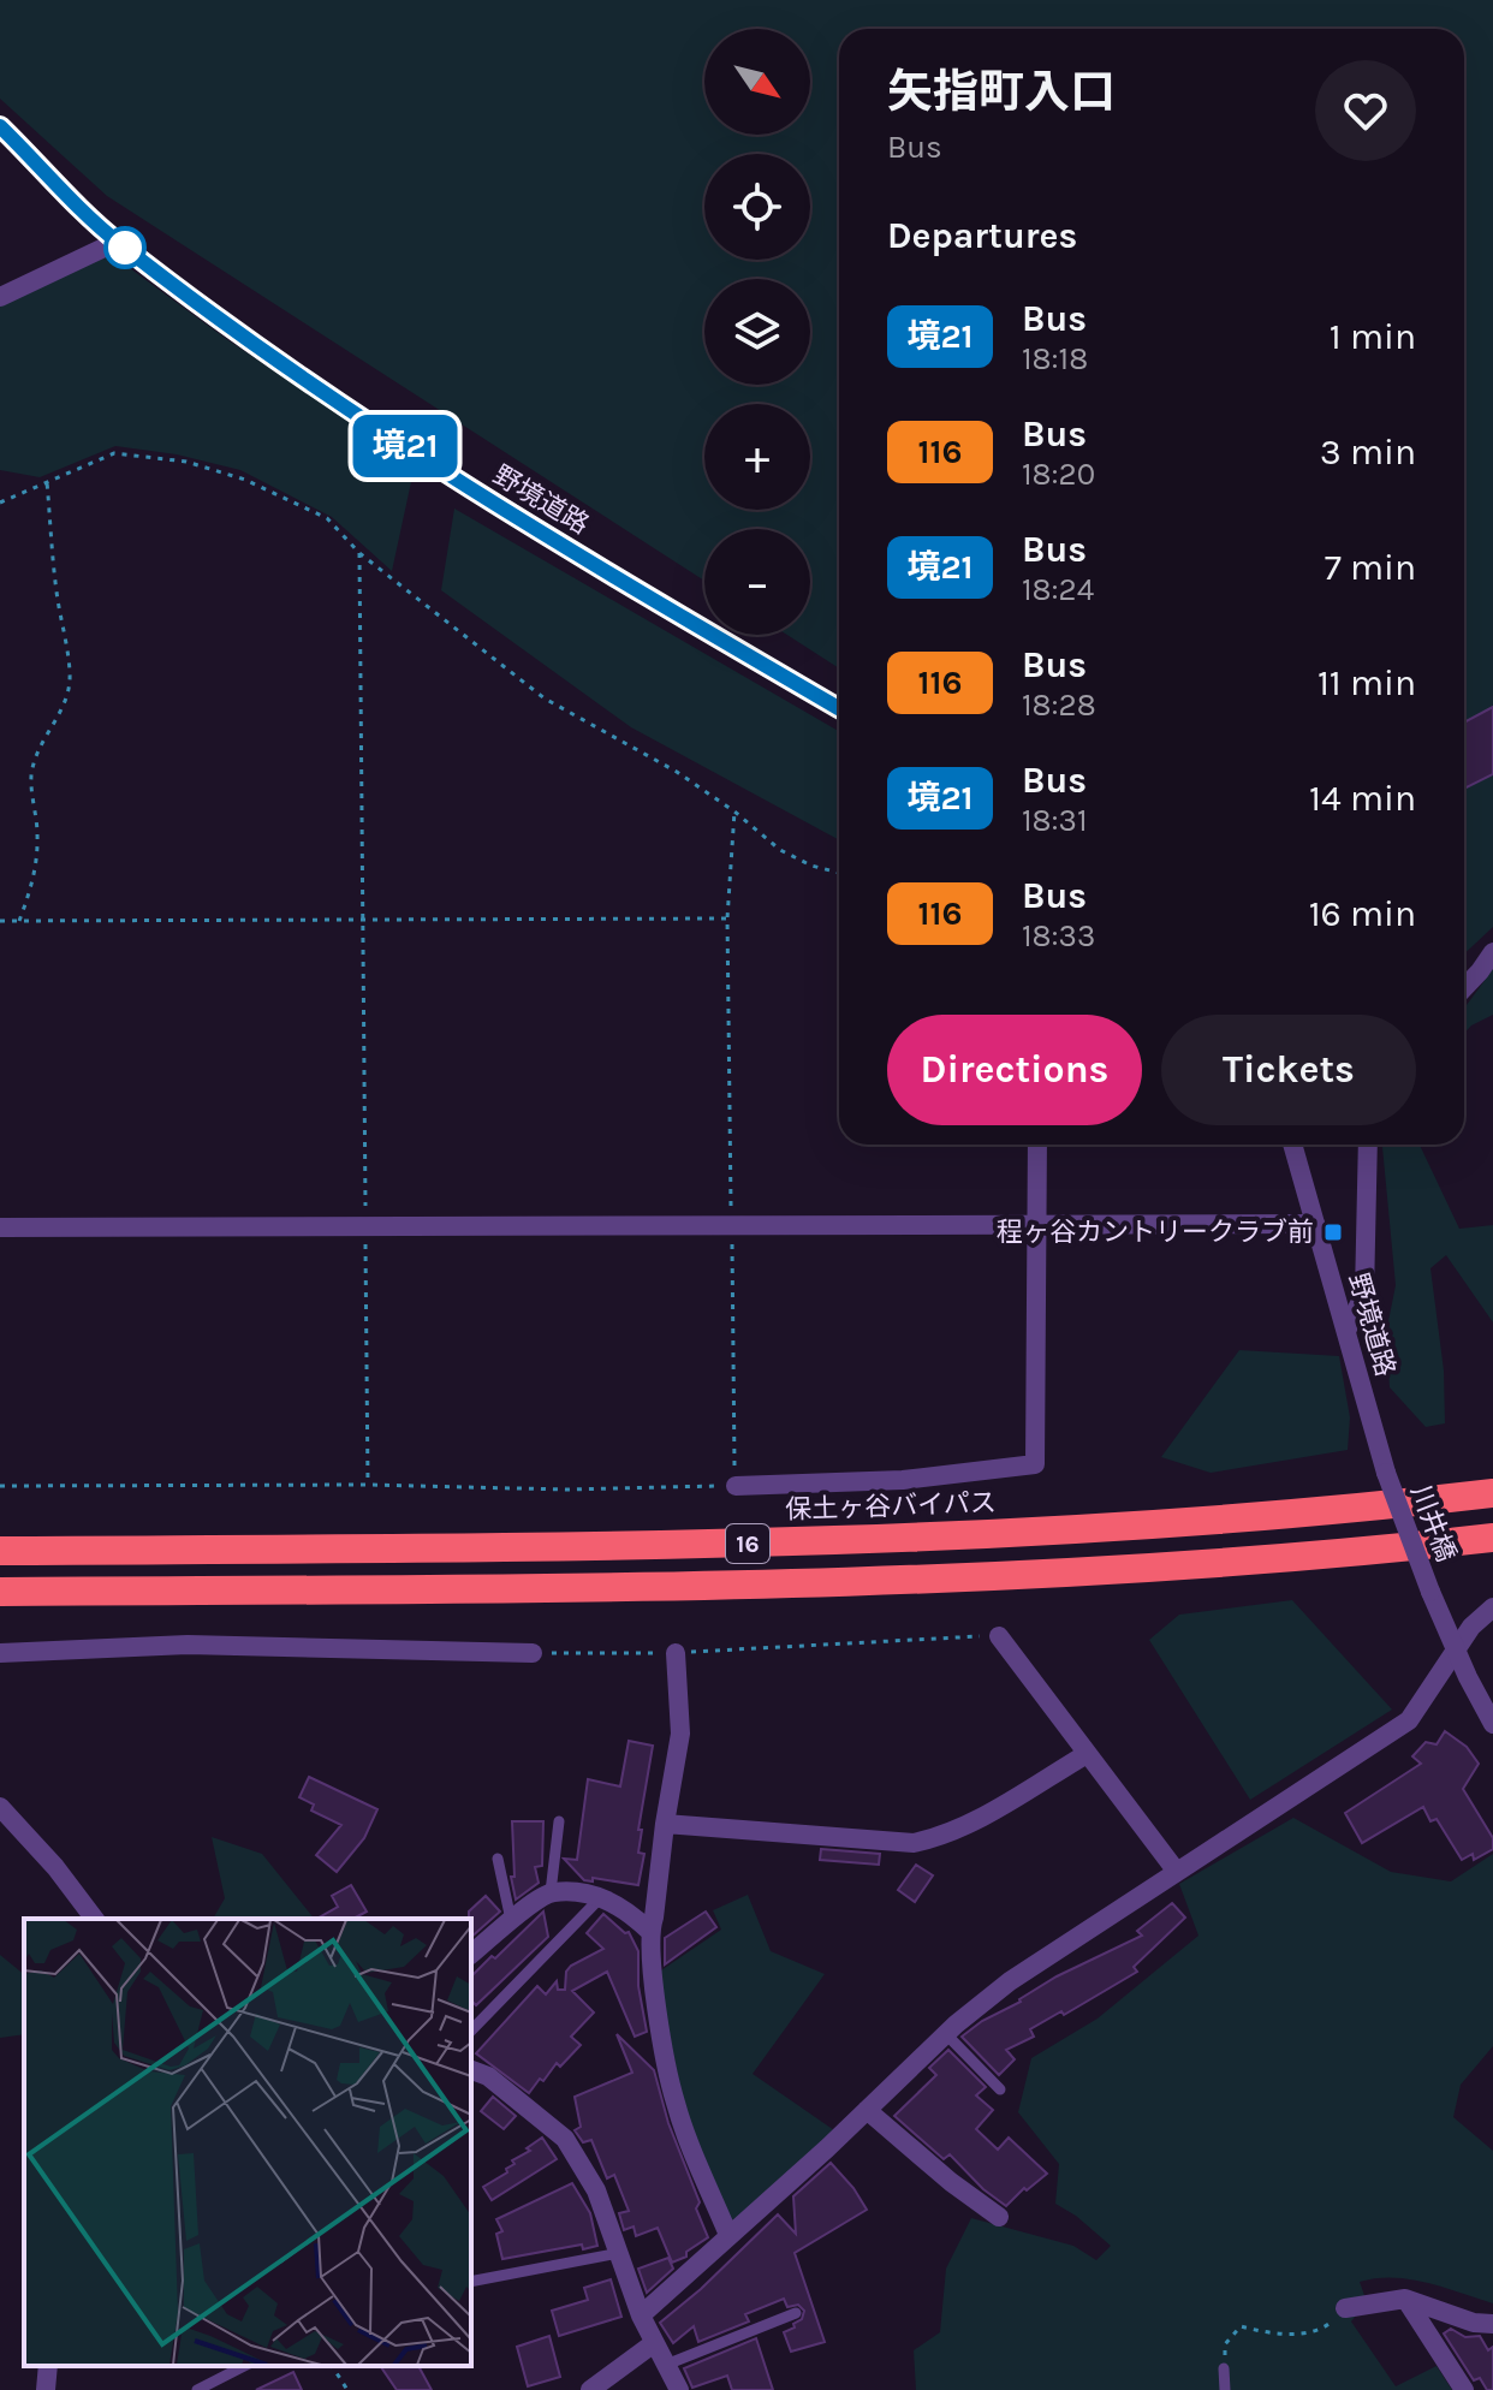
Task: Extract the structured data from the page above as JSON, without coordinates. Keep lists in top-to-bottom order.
{
  "streets": {
    "highway": ["保土ヶ谷バイパス", "16"],
    "street": ["野境道路", "川井橋"]
  },
  "crossings": [
    ["野境道路", "川井橋"]
  ],
  "places": {
    "transit": ["程ヶ谷カントリークラブ前"]
  },
  "lines": ["bus line 境21"],
  "north": "bottom right",
  "page": {
    "on_map": "境21",
    "map_buttons": ["+", "−"],
    "heading": [
      ["矢指町入口", "Bus"],
      "Departures"
    ],
    "list": [
      {
        "mark": "境21",
        "name": "Bus",
        "note": "18:18",
        "value": "1 min"
      },
      {
        "mark": "116",
        "name": "Bus",
        "note": "18:20",
        "value": "3 min"
      },
      {
        "mark": "境21",
        "name": "Bus",
        "note": "18:24",
        "value": "7 min"
      },
      {
        "mark": "116",
        "name": "Bus",
        "note": "18:28",
        "value": "11 min"
      },
      {
        "mark": "境21",
        "name": "Bus",
        "note": "18:31",
        "value": "14 min"
      },
      {
        "mark": "116",
        "name": "Bus",
        "note": "18:33",
        "value": "16 min"
      }
    ],
    "buttons": ["Directions", "Tickets"]
  }
}
